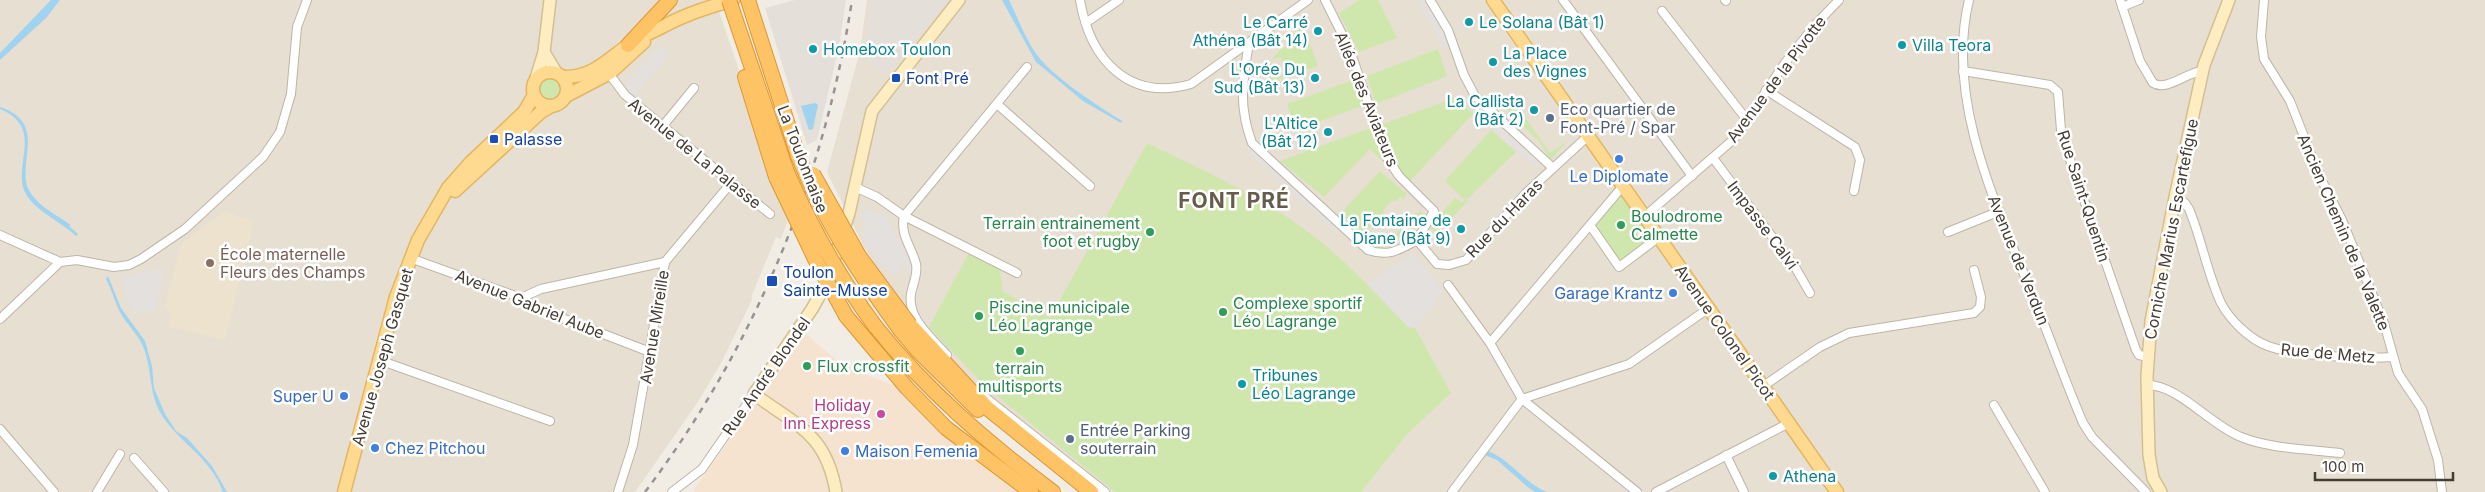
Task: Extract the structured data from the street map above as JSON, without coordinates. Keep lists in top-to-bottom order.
{
  "streets": {
    "highway": ["La Toulonnaise"],
    "main road": [
      "Corniche Marius Escartefigue",
      "Avenue Colonel Picot",
      "Avenue Joseph Gasquet",
      "Rue André Blondel"
    ],
    "street": [
      "Avenue de la Pivotte",
      "Allée des Aviateurs",
      "Avenue de La Palasse",
      "Rue Saint-Quentin",
      "Rue du Haras",
      "Impasse Calvi",
      "Ancien Chemin de la Valette",
      "Avenue de Verdun",
      "Avenue Gabriel Aube",
      "Avenue Mireille",
      "Rue de Metz"
    ]
  },
  "crossings": [
    ["Avenue de la Pivotte", "Impasse Calvi"],
    ["Avenue de la Pivotte", "Avenue Colonel Picot"],
    ["Allée des Aviateurs", "Rue du Haras"],
    ["Avenue de La Palasse", "Avenue Mireille"],
    ["Rue Saint-Quentin", "Corniche Marius Escartefigue"],
    ["Rue Saint-Quentin", "Avenue de Verdun"],
    ["Rue du Haras", "Avenue Colonel Picot"],
    ["Corniche Marius Escartefigue", "Rue de Metz"],
    ["Ancien Chemin de la Valette", "Rue de Metz"],
    ["Avenue Gabriel Aube", "Avenue Mireille"],
    ["Avenue Gabriel Aube", "Avenue Joseph Gasquet"]
  ],
  "districts": ["FONT PRÉ"],
  "places": {
    "other": [
      "Le Solana (Bât 1)",
      "Le Carré Athéna (Bât 14)",
      "Villa Teora",
      "Homebox Toulon",
      "La Place des Vignes",
      "L'Orée Du Sud (Bât 13)",
      "La Callista (Bât 2)",
      "Eco quartier de Font-Pré / Spar",
      "L'Altice (Bât 12)",
      "Le Diplomate",
      "Boulodrome Calmette",
      "La Fontaine de Diane (Bât 9)",
      "Terrain entrainement foot et rugby",
      "École maternelle Fleurs des Champs",
      "Garage Krantz",
      "Complexe sportif Léo Lagrange",
      "Piscine municipale Léo Lagrange",
      "terrain multisports",
      "Flux crossfit",
      "Tribunes Léo Lagrange",
      "Super U",
      "Holiday Inn Express",
      "Entrée Parking souterrain",
      "Chez Pitchou",
      "Maison Femenia",
      "Athena"
    ],
    "transit": ["Font Pré", "Palasse", "Toulon Sainte-Musse"]
  },
  "scale_bar": "100 m"
}
